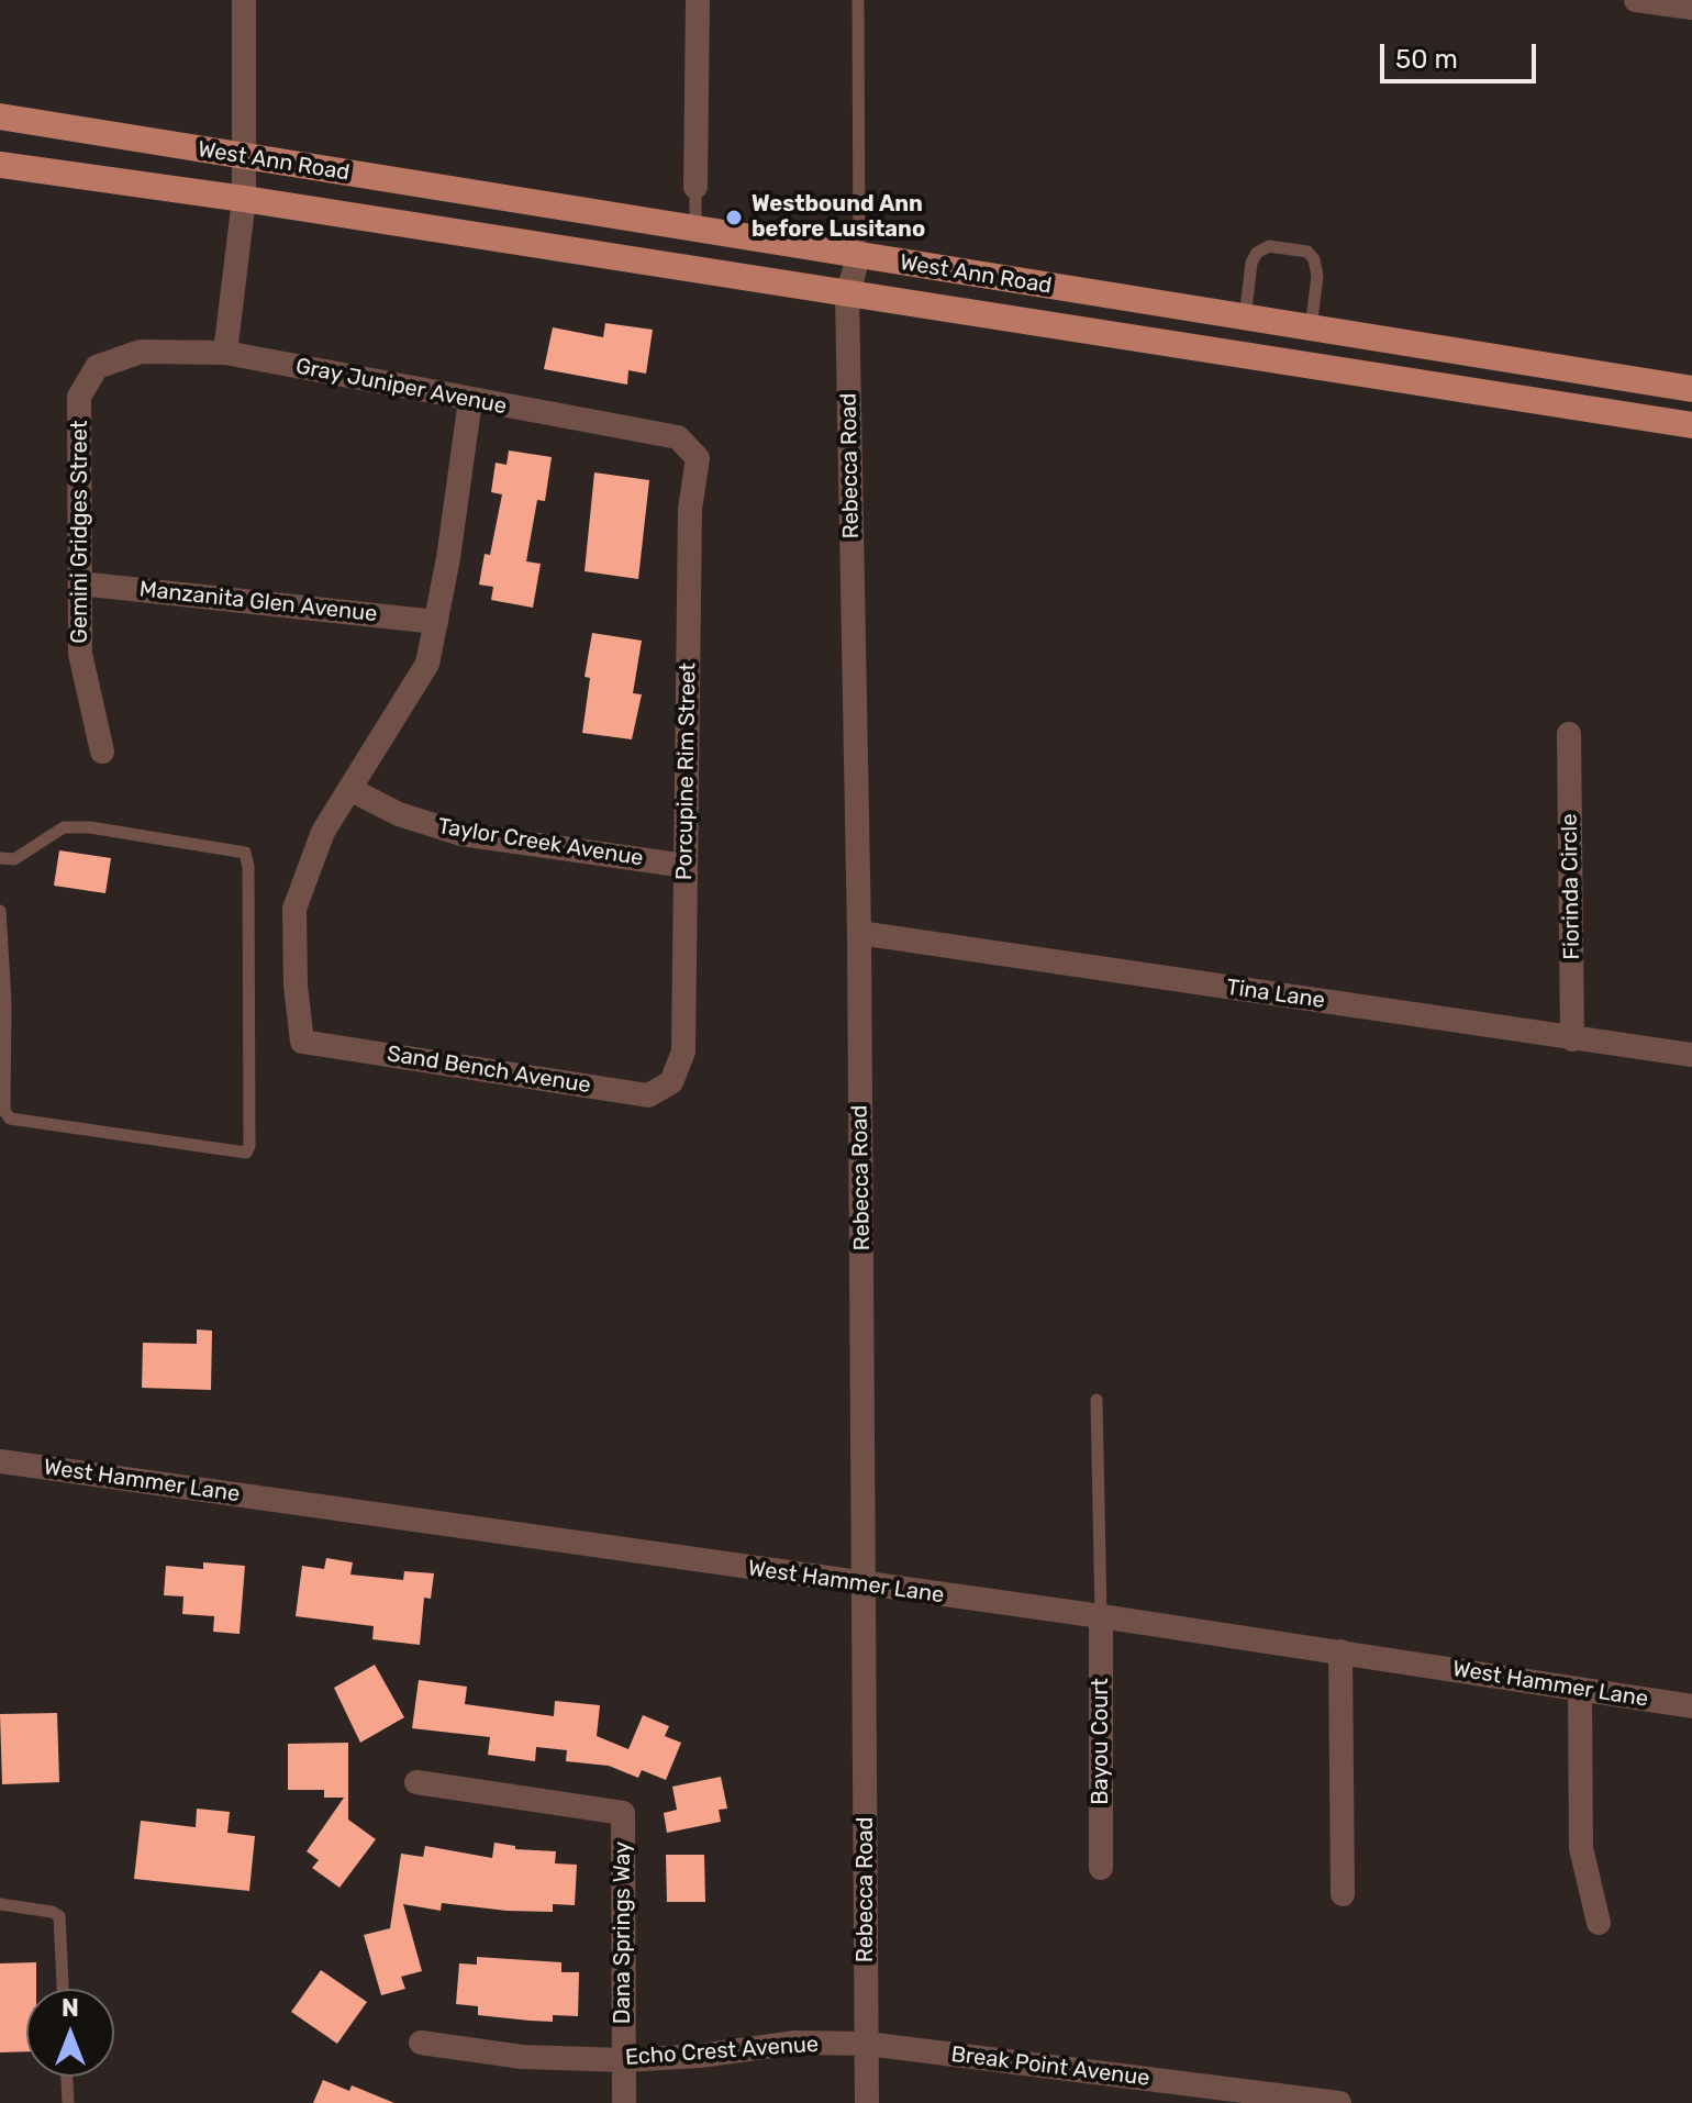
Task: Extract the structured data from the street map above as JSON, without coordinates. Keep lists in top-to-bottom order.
{
  "streets": {
    "main road": ["West Ann Road"],
    "street": [
      "Gray Juniper Avenue",
      "Rebecca Road",
      "Gemini Gridges Street",
      "Manzanita Glen Avenue",
      "Porcupine Rim Street",
      "Taylor Creek Avenue",
      "Fiorinda Circle",
      "Tina Lane",
      "Sand Bench Avenue",
      "West Hammer Lane",
      "Bayou Court",
      "Dana Springs Way",
      "Echo Crest Avenue",
      "Break Point Avenue"
    ]
  },
  "crossings": [
    ["West Ann Road", "Rebecca Road"],
    ["Gray Juniper Avenue", "Gemini Gridges Street"],
    ["Gray Juniper Avenue", "Porcupine Rim Street"],
    ["Rebecca Road", "Tina Lane"],
    ["Rebecca Road", "West Hammer Lane"],
    ["Rebecca Road", "Echo Crest Avenue"],
    ["Rebecca Road", "Break Point Avenue"],
    ["Gemini Gridges Street", "Manzanita Glen Avenue"],
    ["Porcupine Rim Street", "Taylor Creek Avenue"],
    ["Porcupine Rim Street", "Sand Bench Avenue"],
    ["Taylor Creek Avenue", "Sand Bench Avenue"],
    ["Fiorinda Circle", "Tina Lane"],
    ["West Hammer Lane", "Bayou Court"],
    ["Dana Springs Way", "Echo Crest Avenue"],
    ["Echo Crest Avenue", "Break Point Avenue"]
  ],
  "places": ["Westbound Ann before Lusitano"],
  "scale_bar": "50 m",
  "north": "top"
}
